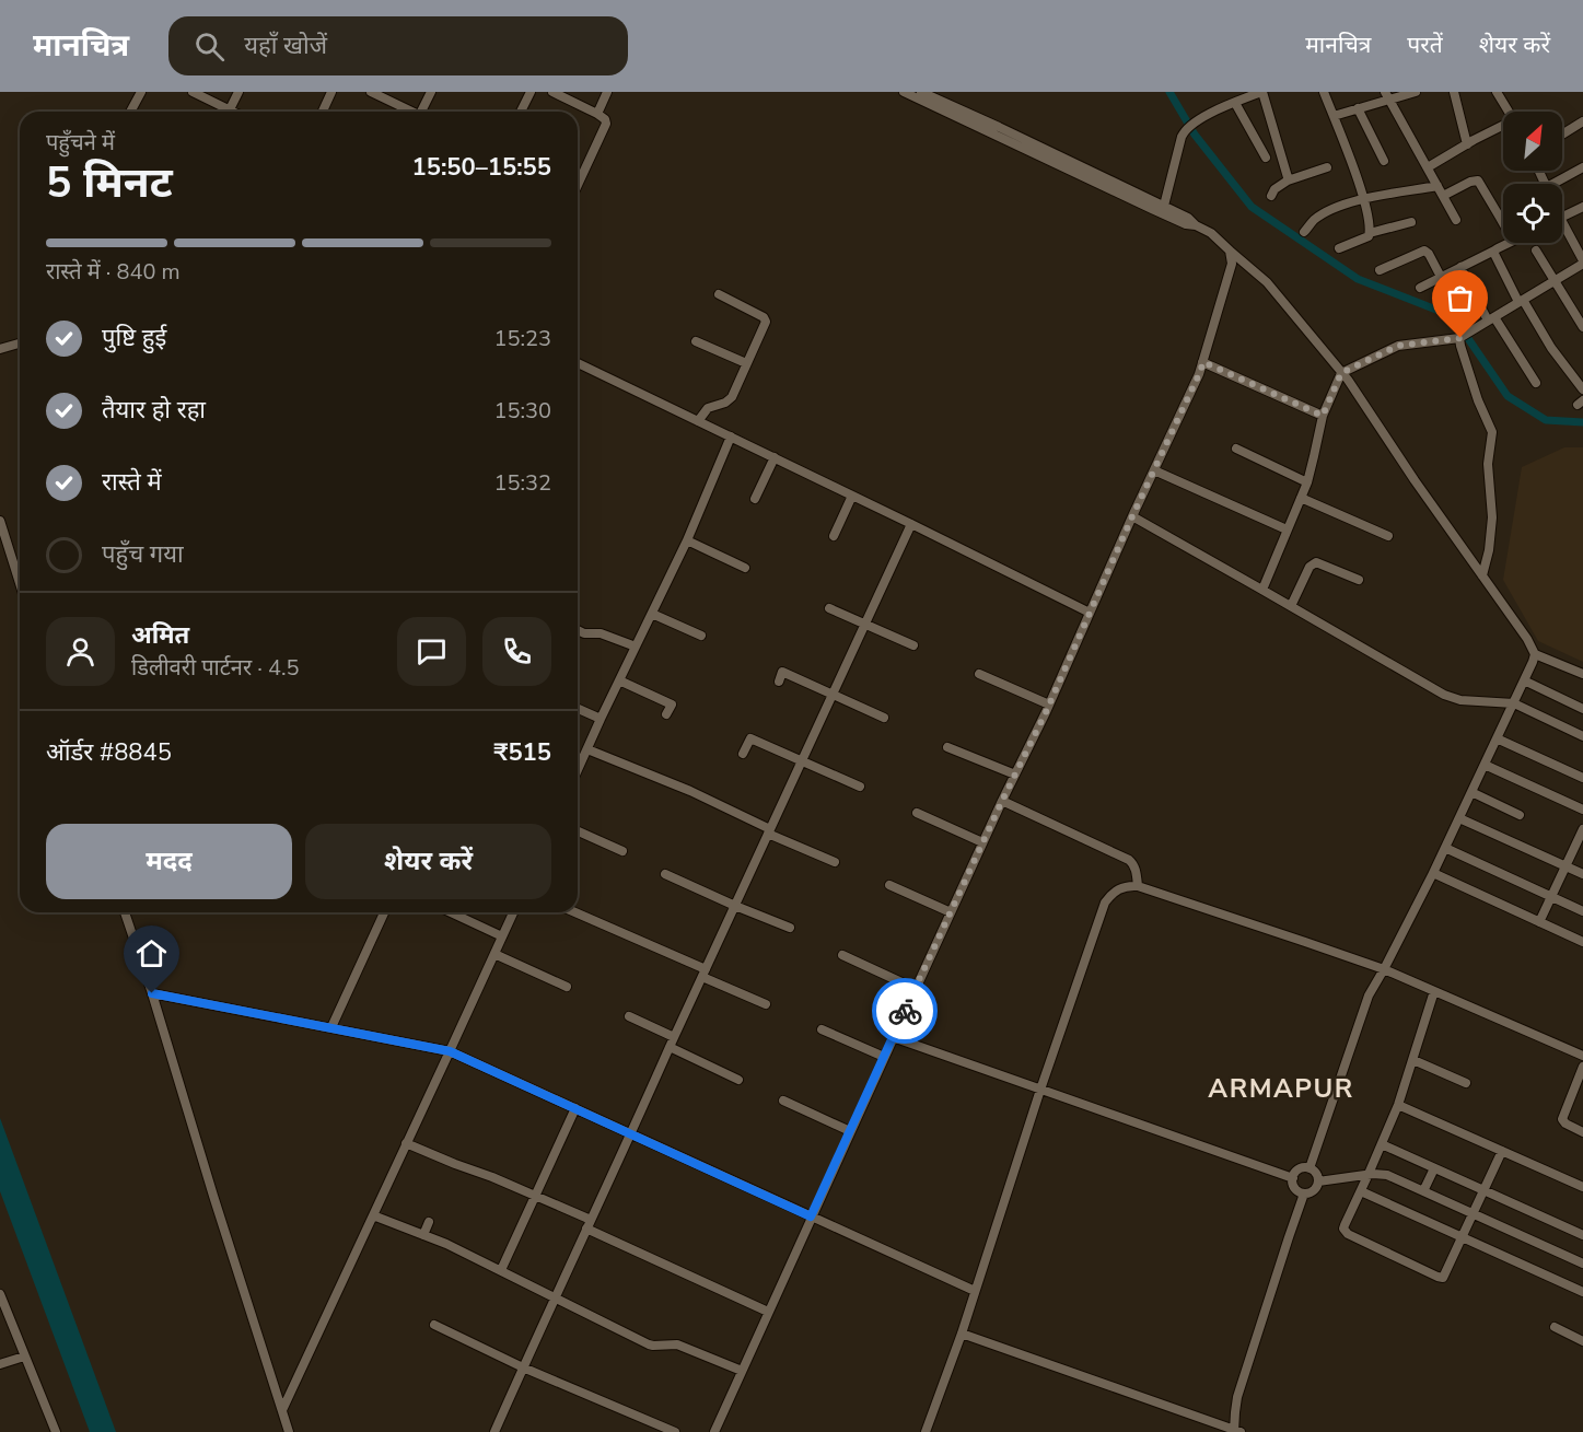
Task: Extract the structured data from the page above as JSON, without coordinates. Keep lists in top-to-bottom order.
{
  "districts": ["ARMAPUR"],
  "north": "top right",
  "page": {
    "header": "मानचित्र",
    "search": "यहाँ खोजें",
    "nav": ["मानचित्र", "परतें", "शेयर करें"],
    "heading": ["5 मिनट", "पहुँचने में", "15:50–15:55"],
    "panel": [
      "अमित",
      "डिलीवरी पार्टनर · 4.5",
      "ऑर्डर #8845",
      "₹515"
    ],
    "bar": "रास्ते में · 840 m",
    "list": [
      ["पुष्टि हुई", "15:23"],
      ["तैयार हो रहा", "15:30"],
      ["रास्ते में", "15:32"],
      "पहुँच गया"
    ],
    "buttons": ["मदद", "शेयर करें"]
  }
}
